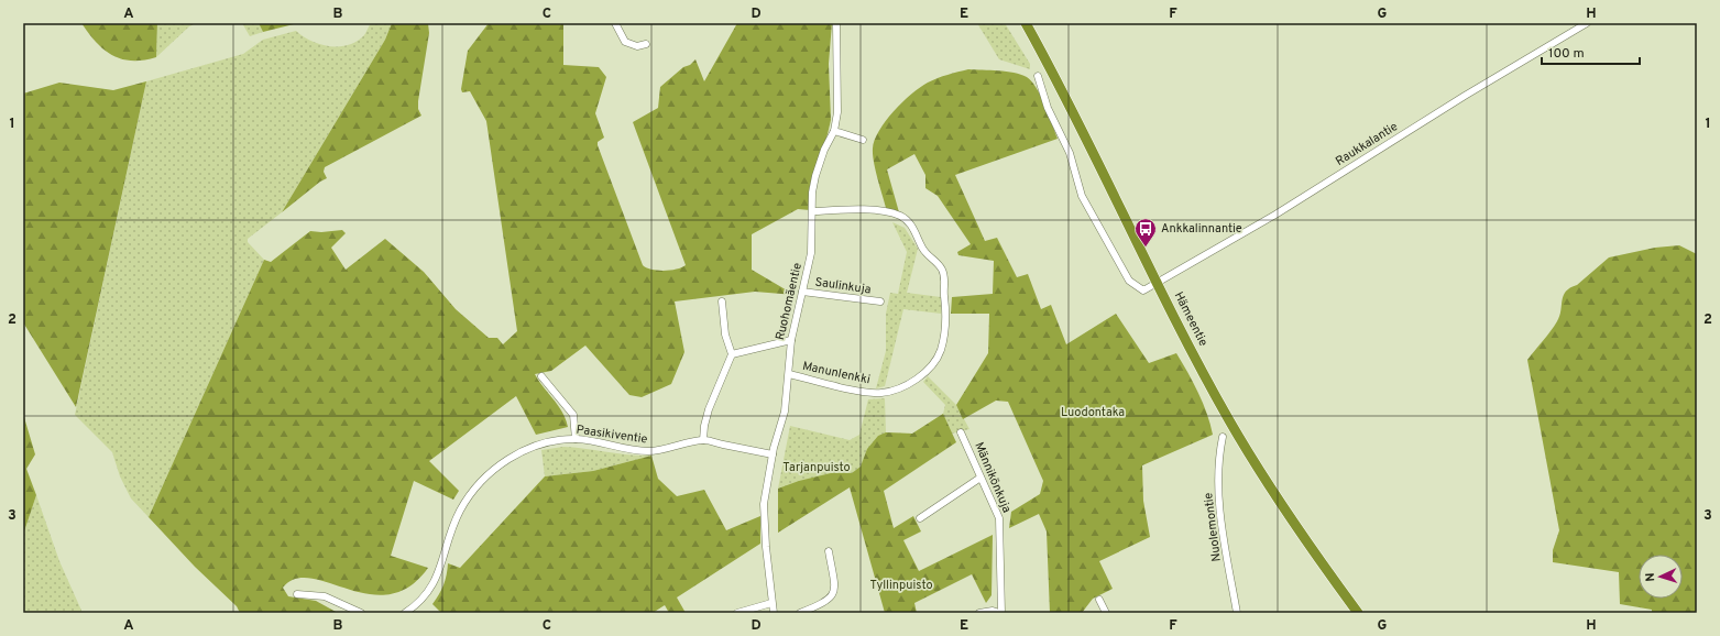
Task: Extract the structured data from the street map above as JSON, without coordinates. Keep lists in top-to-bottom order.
{
  "streets": {
    "highway": ["Hämeentie"],
    "street": [
      "Raukkalantie",
      "Saulinkuja",
      "Ruohomäentie",
      "Manunlenkki",
      "Paasikiventie",
      "Männikönkuja",
      "Nuolemontie"
    ]
  },
  "crossings": [
    ["Raukkalantie", "Hämeentie"],
    ["Saulinkuja", "Ruohomäentie"],
    ["Ruohomäentie", "Manunlenkki"],
    ["Ruohomäentie", "Paasikiventie"]
  ],
  "parks": ["Luodontaka", "Tarjanpuisto", "Tyllinpuisto"],
  "places": {
    "bus stop": ["Ankkalinnantie"]
  },
  "scale_bar": "100 m",
  "north": "left",
  "grid": {
    "columns": [
      "A",
      "B",
      "C",
      "D",
      "E",
      "F",
      "G",
      "H"
    ],
    "rows": ["1", "2", "3"]
  }
}
